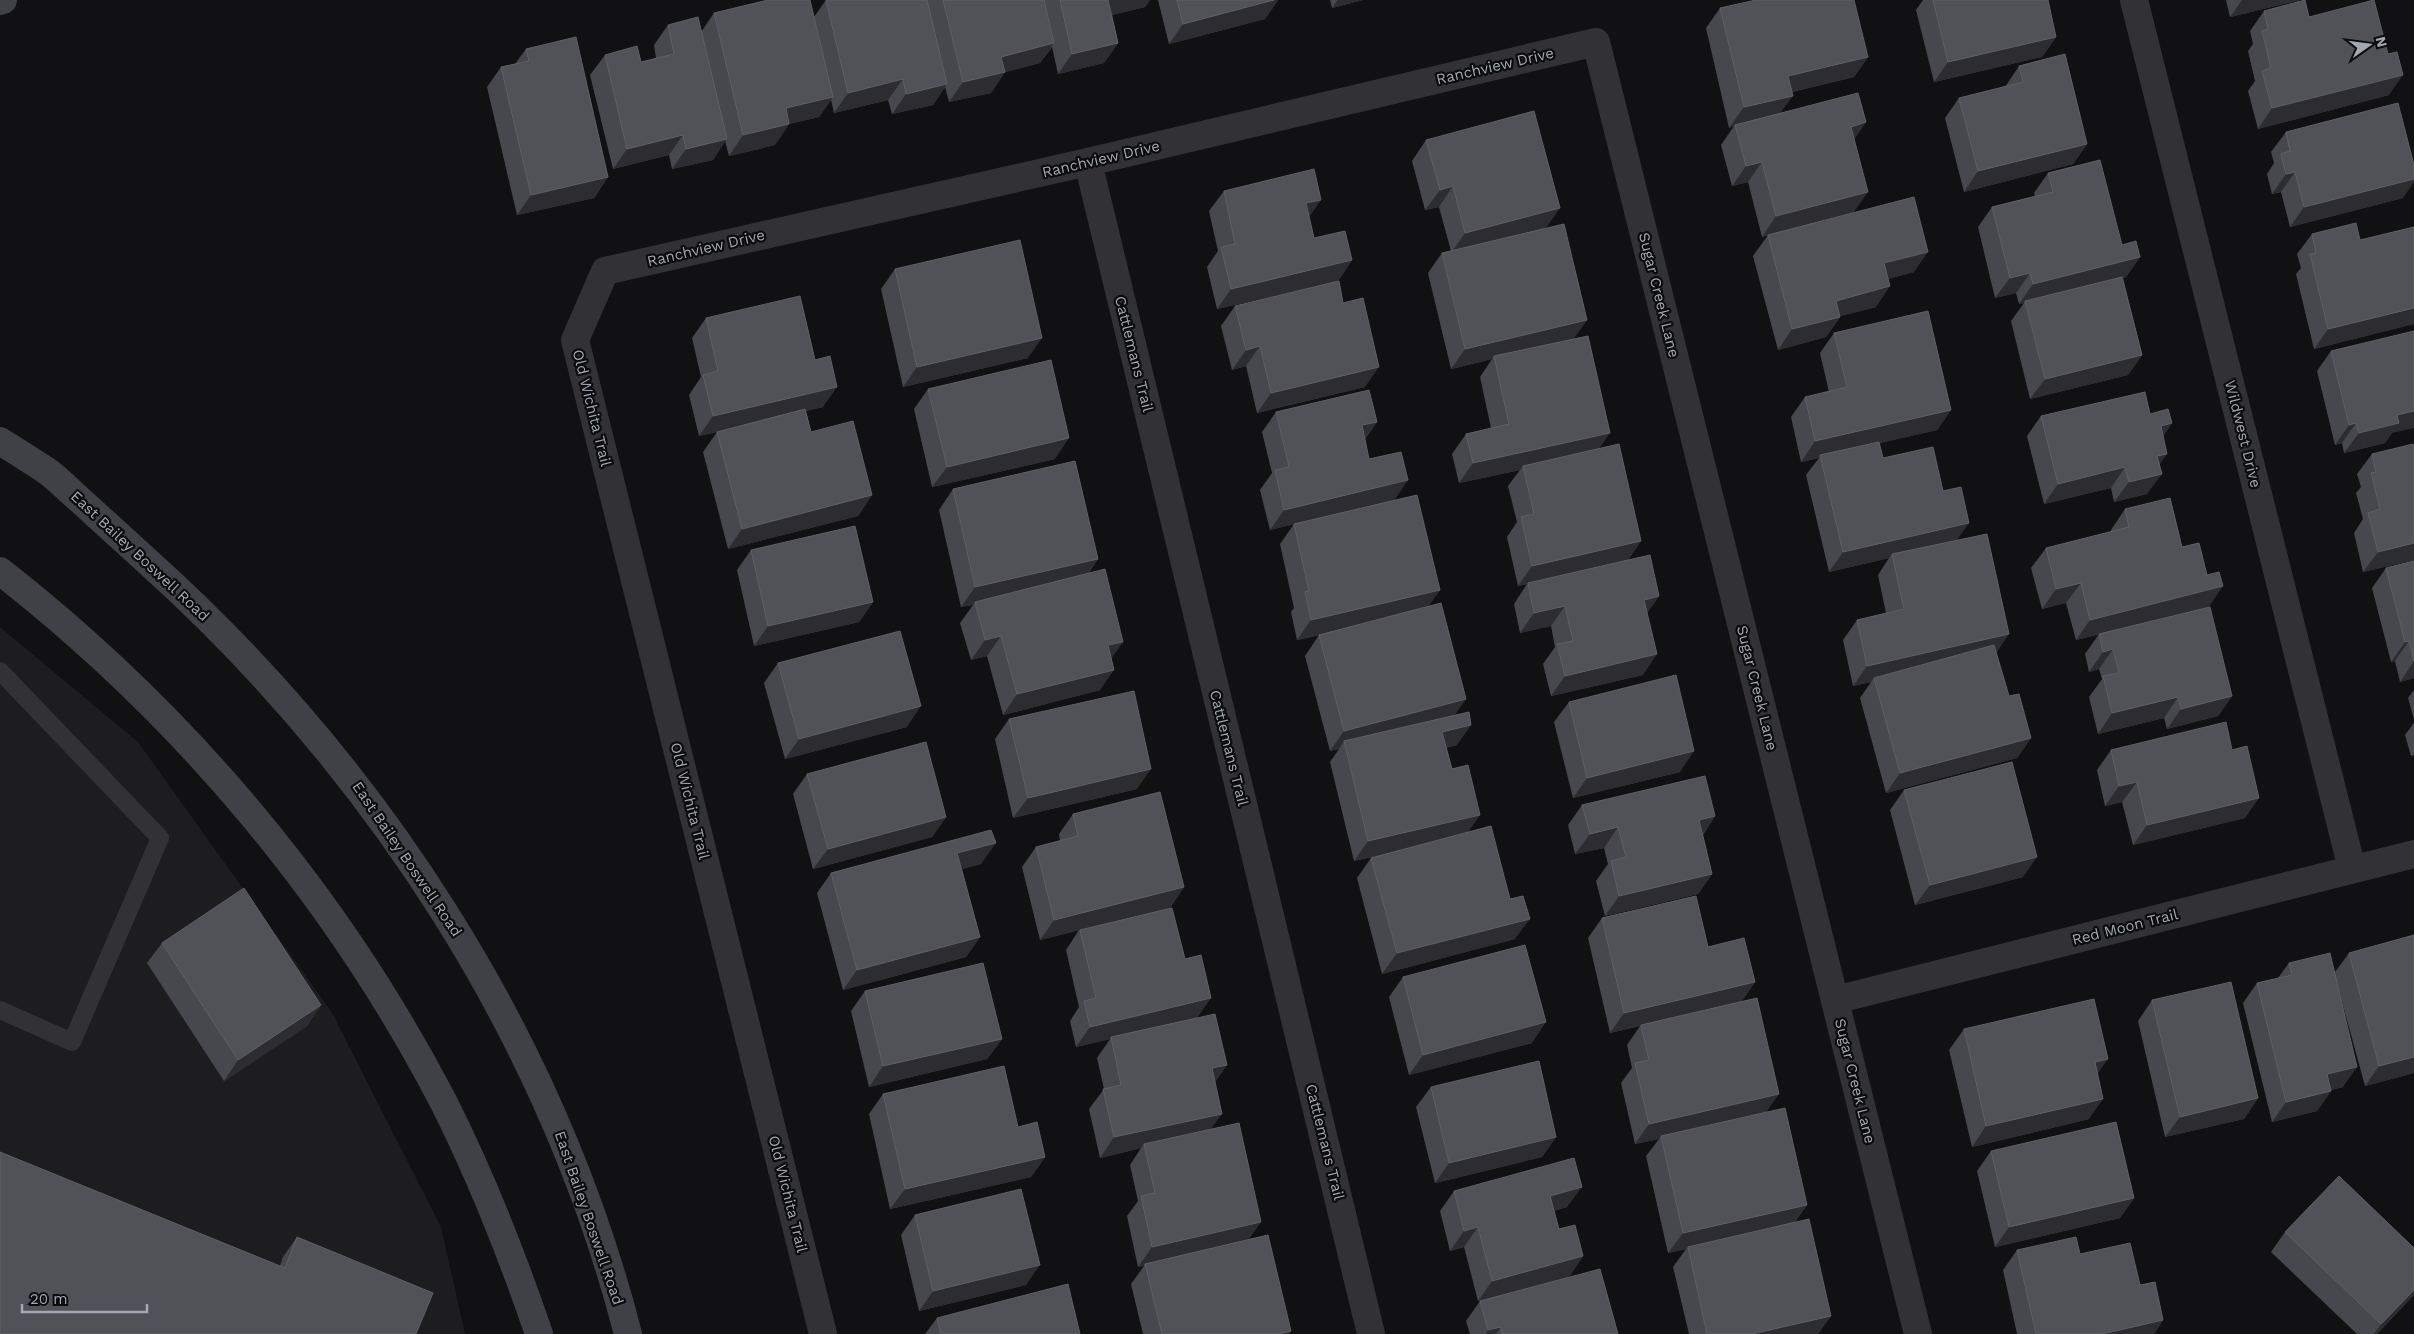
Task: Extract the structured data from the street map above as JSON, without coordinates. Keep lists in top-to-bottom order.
{
  "streets": {
    "main road": ["East Bailey Boswell Road"],
    "street": [
      "Ranchview Drive",
      "Sugar Creek Lane",
      "Cattlemans Trail",
      "Old Wichita Trail",
      "Wildwest Drive",
      "Red Moon Trail"
    ]
  },
  "crossings": [
    ["Ranchview Drive", "Sugar Creek Lane"],
    ["Ranchview Drive", "Cattlemans Trail"],
    ["Ranchview Drive", "Old Wichita Trail"],
    ["Sugar Creek Lane", "Red Moon Trail"],
    ["Wildwest Drive", "Red Moon Trail"]
  ],
  "scale_bar": "20 m",
  "north": "right"
}
